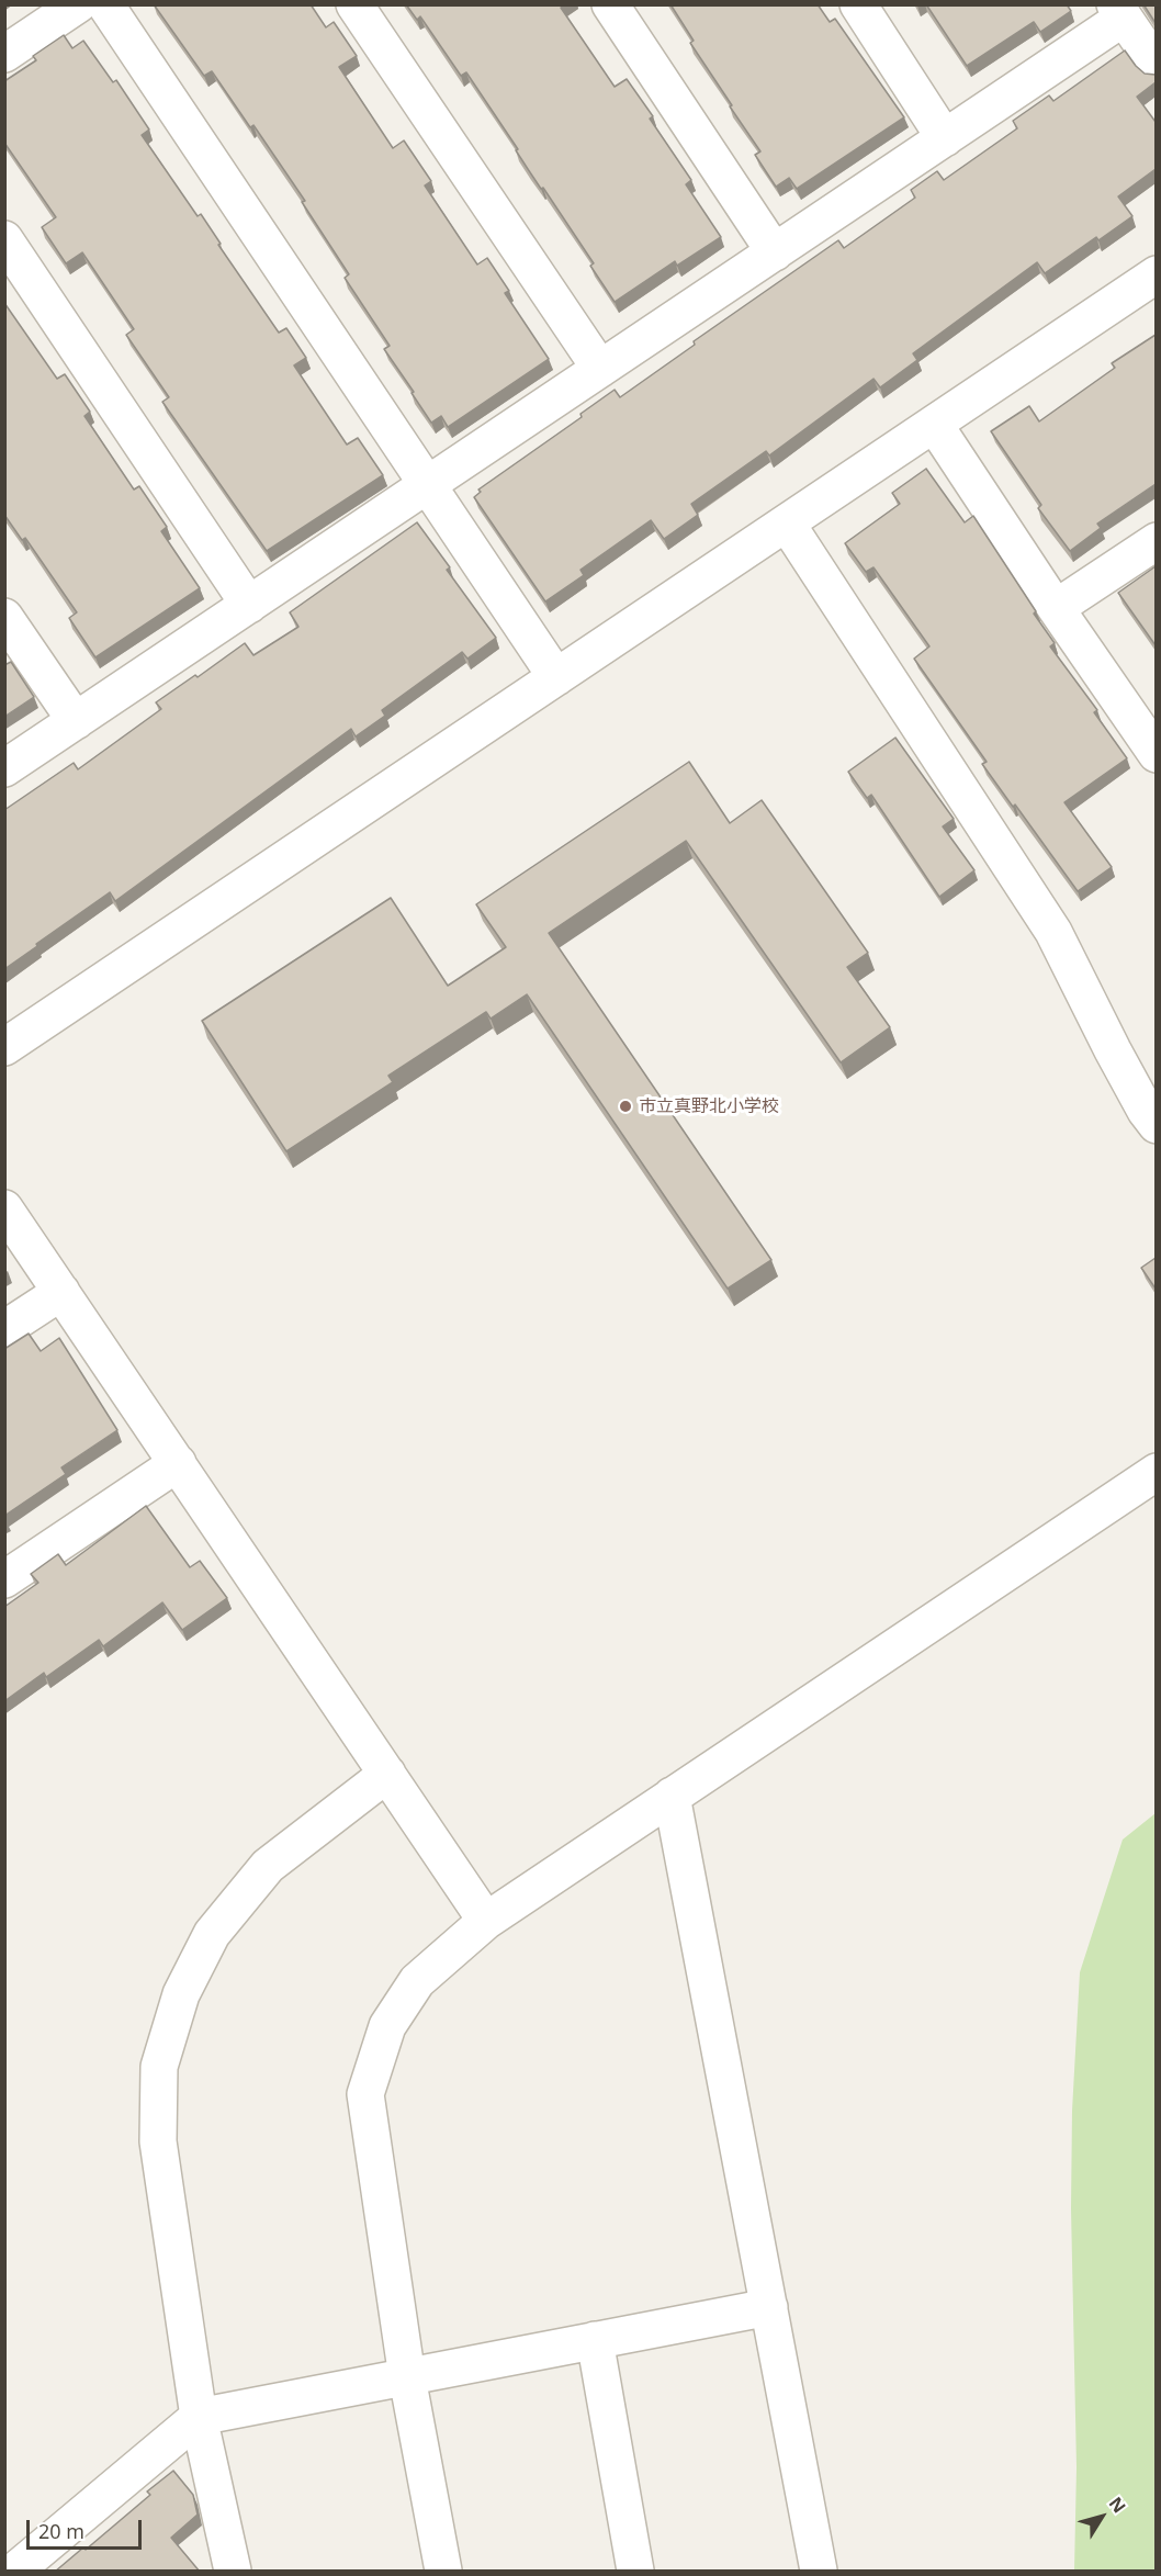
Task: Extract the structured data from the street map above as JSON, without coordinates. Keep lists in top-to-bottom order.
{
  "places": ["市立真野北小学校"],
  "scale_bar": "20 m",
  "north": "top right"
}
